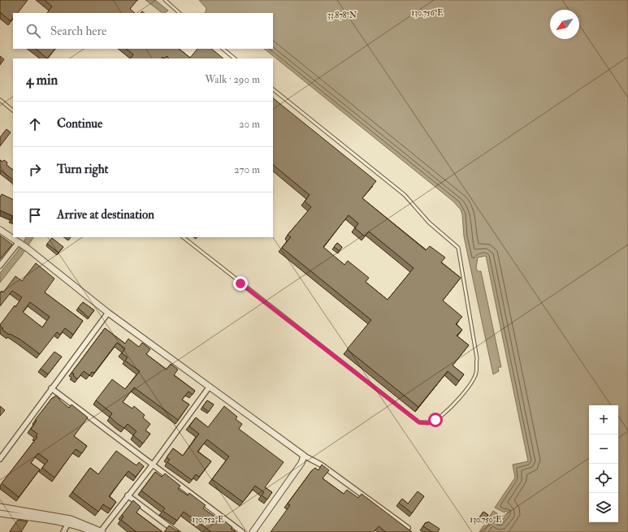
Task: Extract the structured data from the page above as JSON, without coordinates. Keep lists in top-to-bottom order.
{
  "north": "bottom left",
  "page": {
    "search": "Search here",
    "heading": ["4 min", "Walk · 290 m"],
    "list": [
      ["Continue", "20 m"],
      ["Turn right", "270 m"],
      "Arrive at destination"
    ],
    "map_buttons": ["+", "−"]
  },
  "coordinates": [
    "130.756°E",
    "33.878°N",
    "130.752°E",
    "130.750°E"
  ]
}
